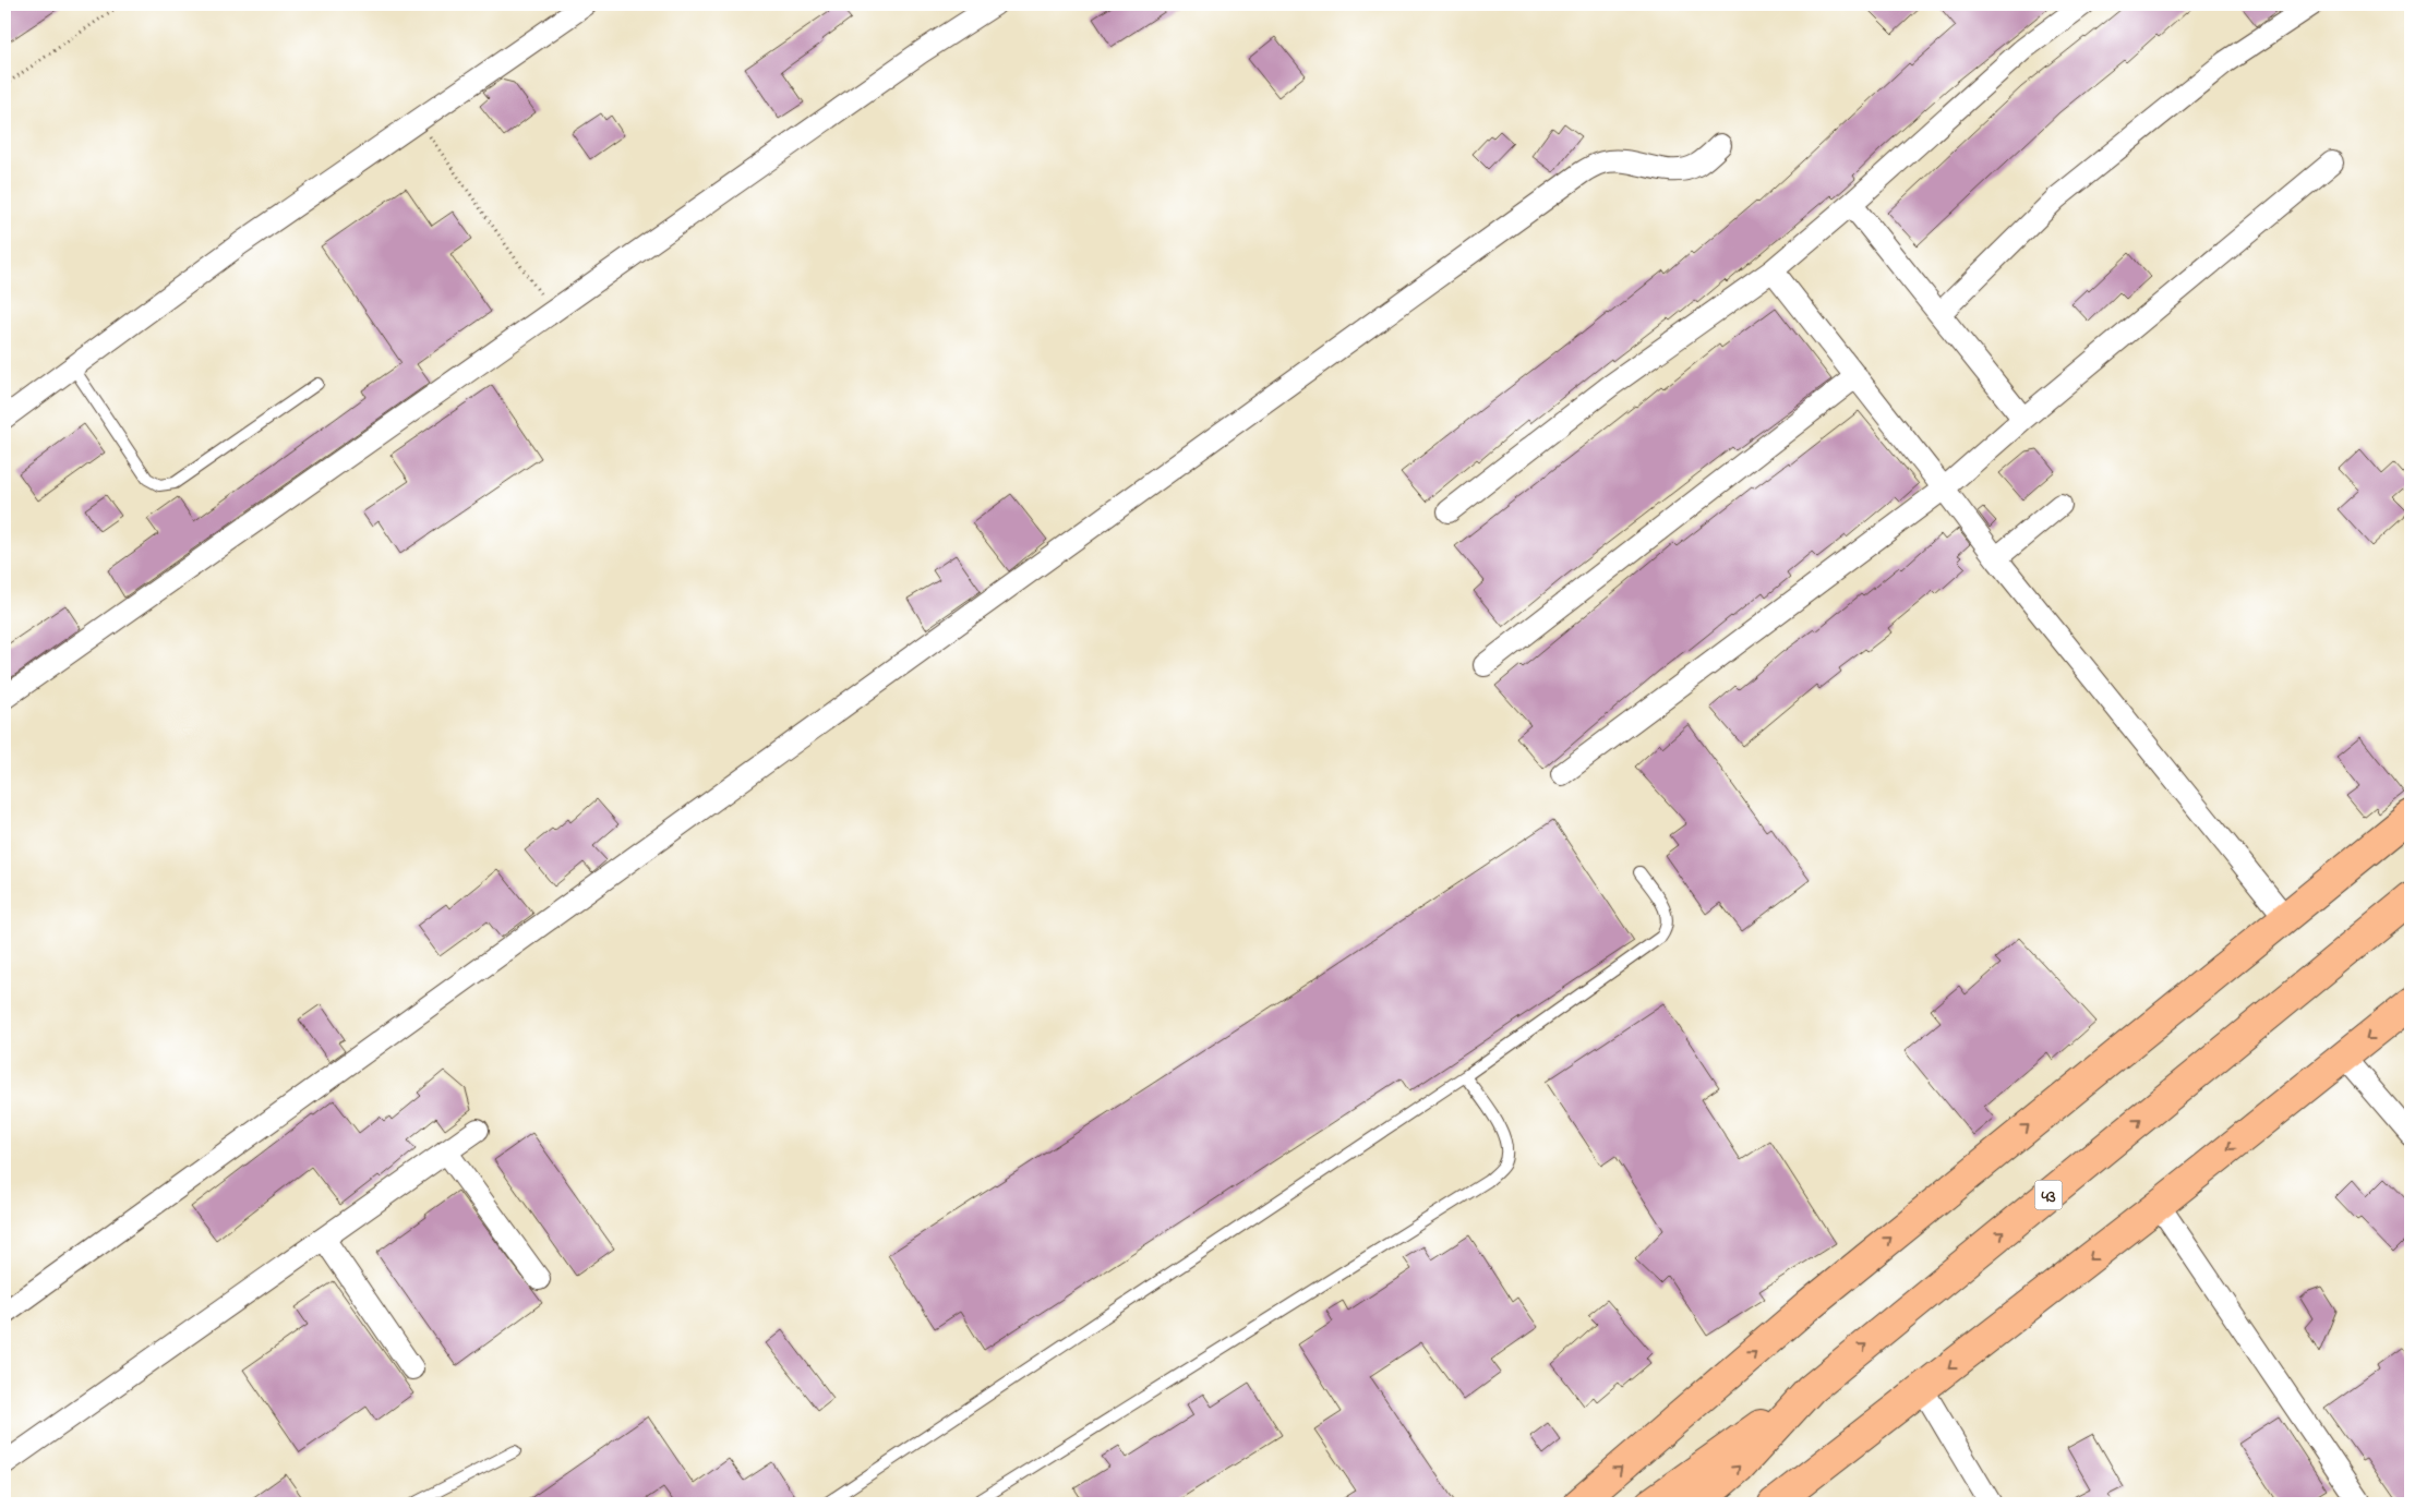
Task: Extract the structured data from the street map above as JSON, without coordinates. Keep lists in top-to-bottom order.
{
  "streets": {
    "highway": ["43"]
  }
}
